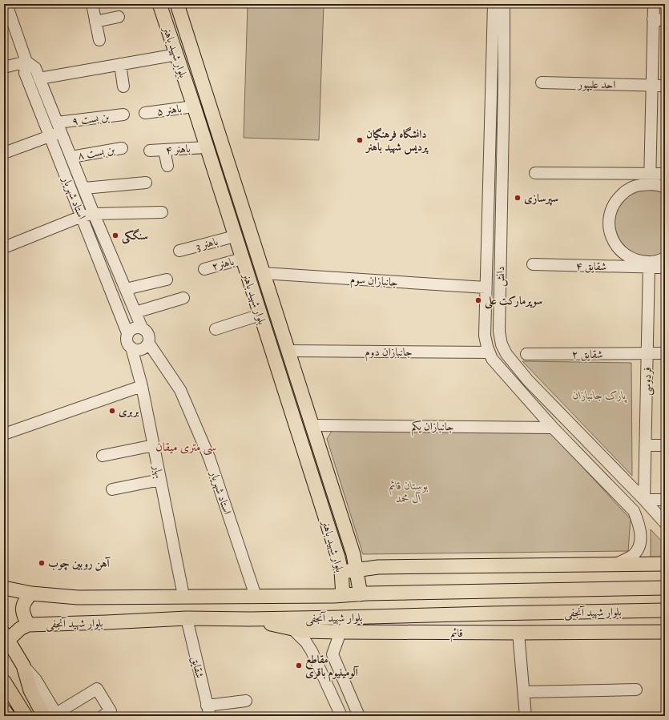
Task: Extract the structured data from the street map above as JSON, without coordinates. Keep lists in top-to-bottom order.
{
  "streets": {
    "main road": ["بلوار شهید باهنر", "بلوار شهید آنجفی", "قائم"],
    "street": [
      "احد علیپور",
      "باهنر ۵",
      "بن بست ۹",
      "باهنر ۴",
      "بن بست ۸",
      "استاد شهریار",
      "باهنر 3",
      "باهنر۲",
      "شقایق ۴",
      "دانش",
      "جانبازان سوم",
      "جانبازان دوم",
      "شقایق ۲",
      "فردوسی",
      "جانبازان یکم",
      "بهار",
      "شقایق"
    ]
  },
  "crossings": [
    ["بلوار شهید باهنر", "باهنر ۵"],
    ["بلوار شهید باهنر", "باهنر ۴"],
    ["بلوار شهید باهنر", "باهنر 3"],
    ["بلوار شهید باهنر", "باهنر۲"],
    ["بلوار شهید باهنر", "جانبازان سوم"],
    ["بلوار شهید باهنر", "جانبازان دوم"],
    ["بلوار شهید باهنر", "جانبازان یکم"],
    ["بلوار شهید باهنر", "بلوار شهید آنجفی"],
    ["بن بست ۹", "استاد شهریار"],
    ["بن بست ۸", "استاد شهریار"],
    ["استاد شهریار", "بهار"],
    ["استاد شهریار", "بلوار شهید آنجفی"],
    ["شقایق ۴", "فردوسی"],
    ["دانش", "جانبازان سوم"],
    ["دانش", "جانبازان دوم"],
    ["دانش", "فردوسی"],
    ["دانش", "جانبازان یکم"],
    ["شقایق ۲", "فردوسی"],
    ["بهار", "بلوار شهید آنجفی"],
    ["بلوار شهید آنجفی", "قائم"],
    ["بلوار شهید آنجفی", "شقایق"]
  ],
  "districts": ["سی متری میقان"],
  "parks": ["پارک جانبازان", "بوستان قائم آل محمد"],
  "places": [
    "دانشگاه فرهنگیان پردیس شهید باهنر",
    "سپرسازی",
    "سنگکی",
    "سوپرمارکت علی",
    "بربری",
    "آهن روبین چوب",
    "مقاطع آلومینیوم باقری"
  ]
}
